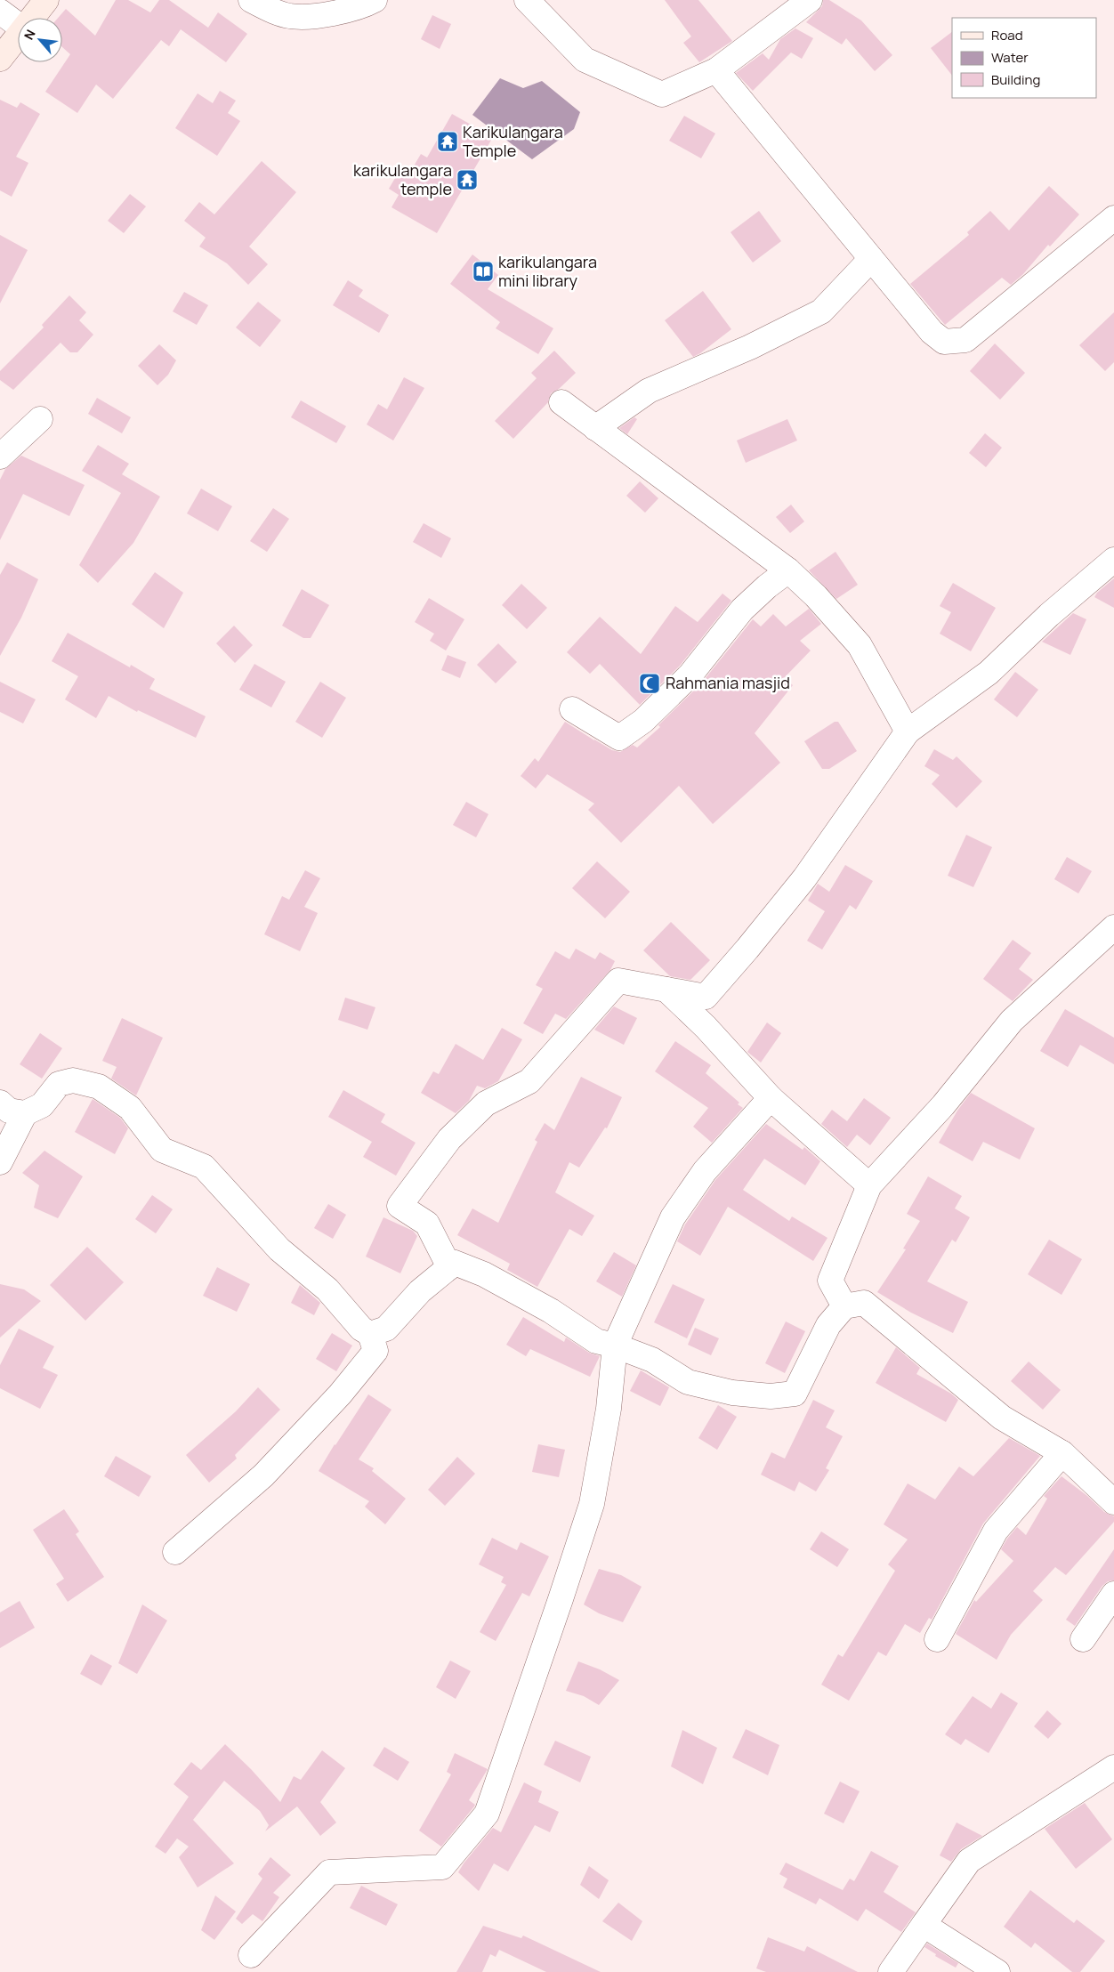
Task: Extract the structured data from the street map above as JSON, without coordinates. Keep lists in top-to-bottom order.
{
  "places": {
    "temple": ["Karikulangara Temple", "karikulangara temple"],
    "library": ["karikulangara mini library"],
    "mosque": ["Rahmania masjid"]
  },
  "legend": ["Road", "Water", "Building"],
  "north": "top left"
}
